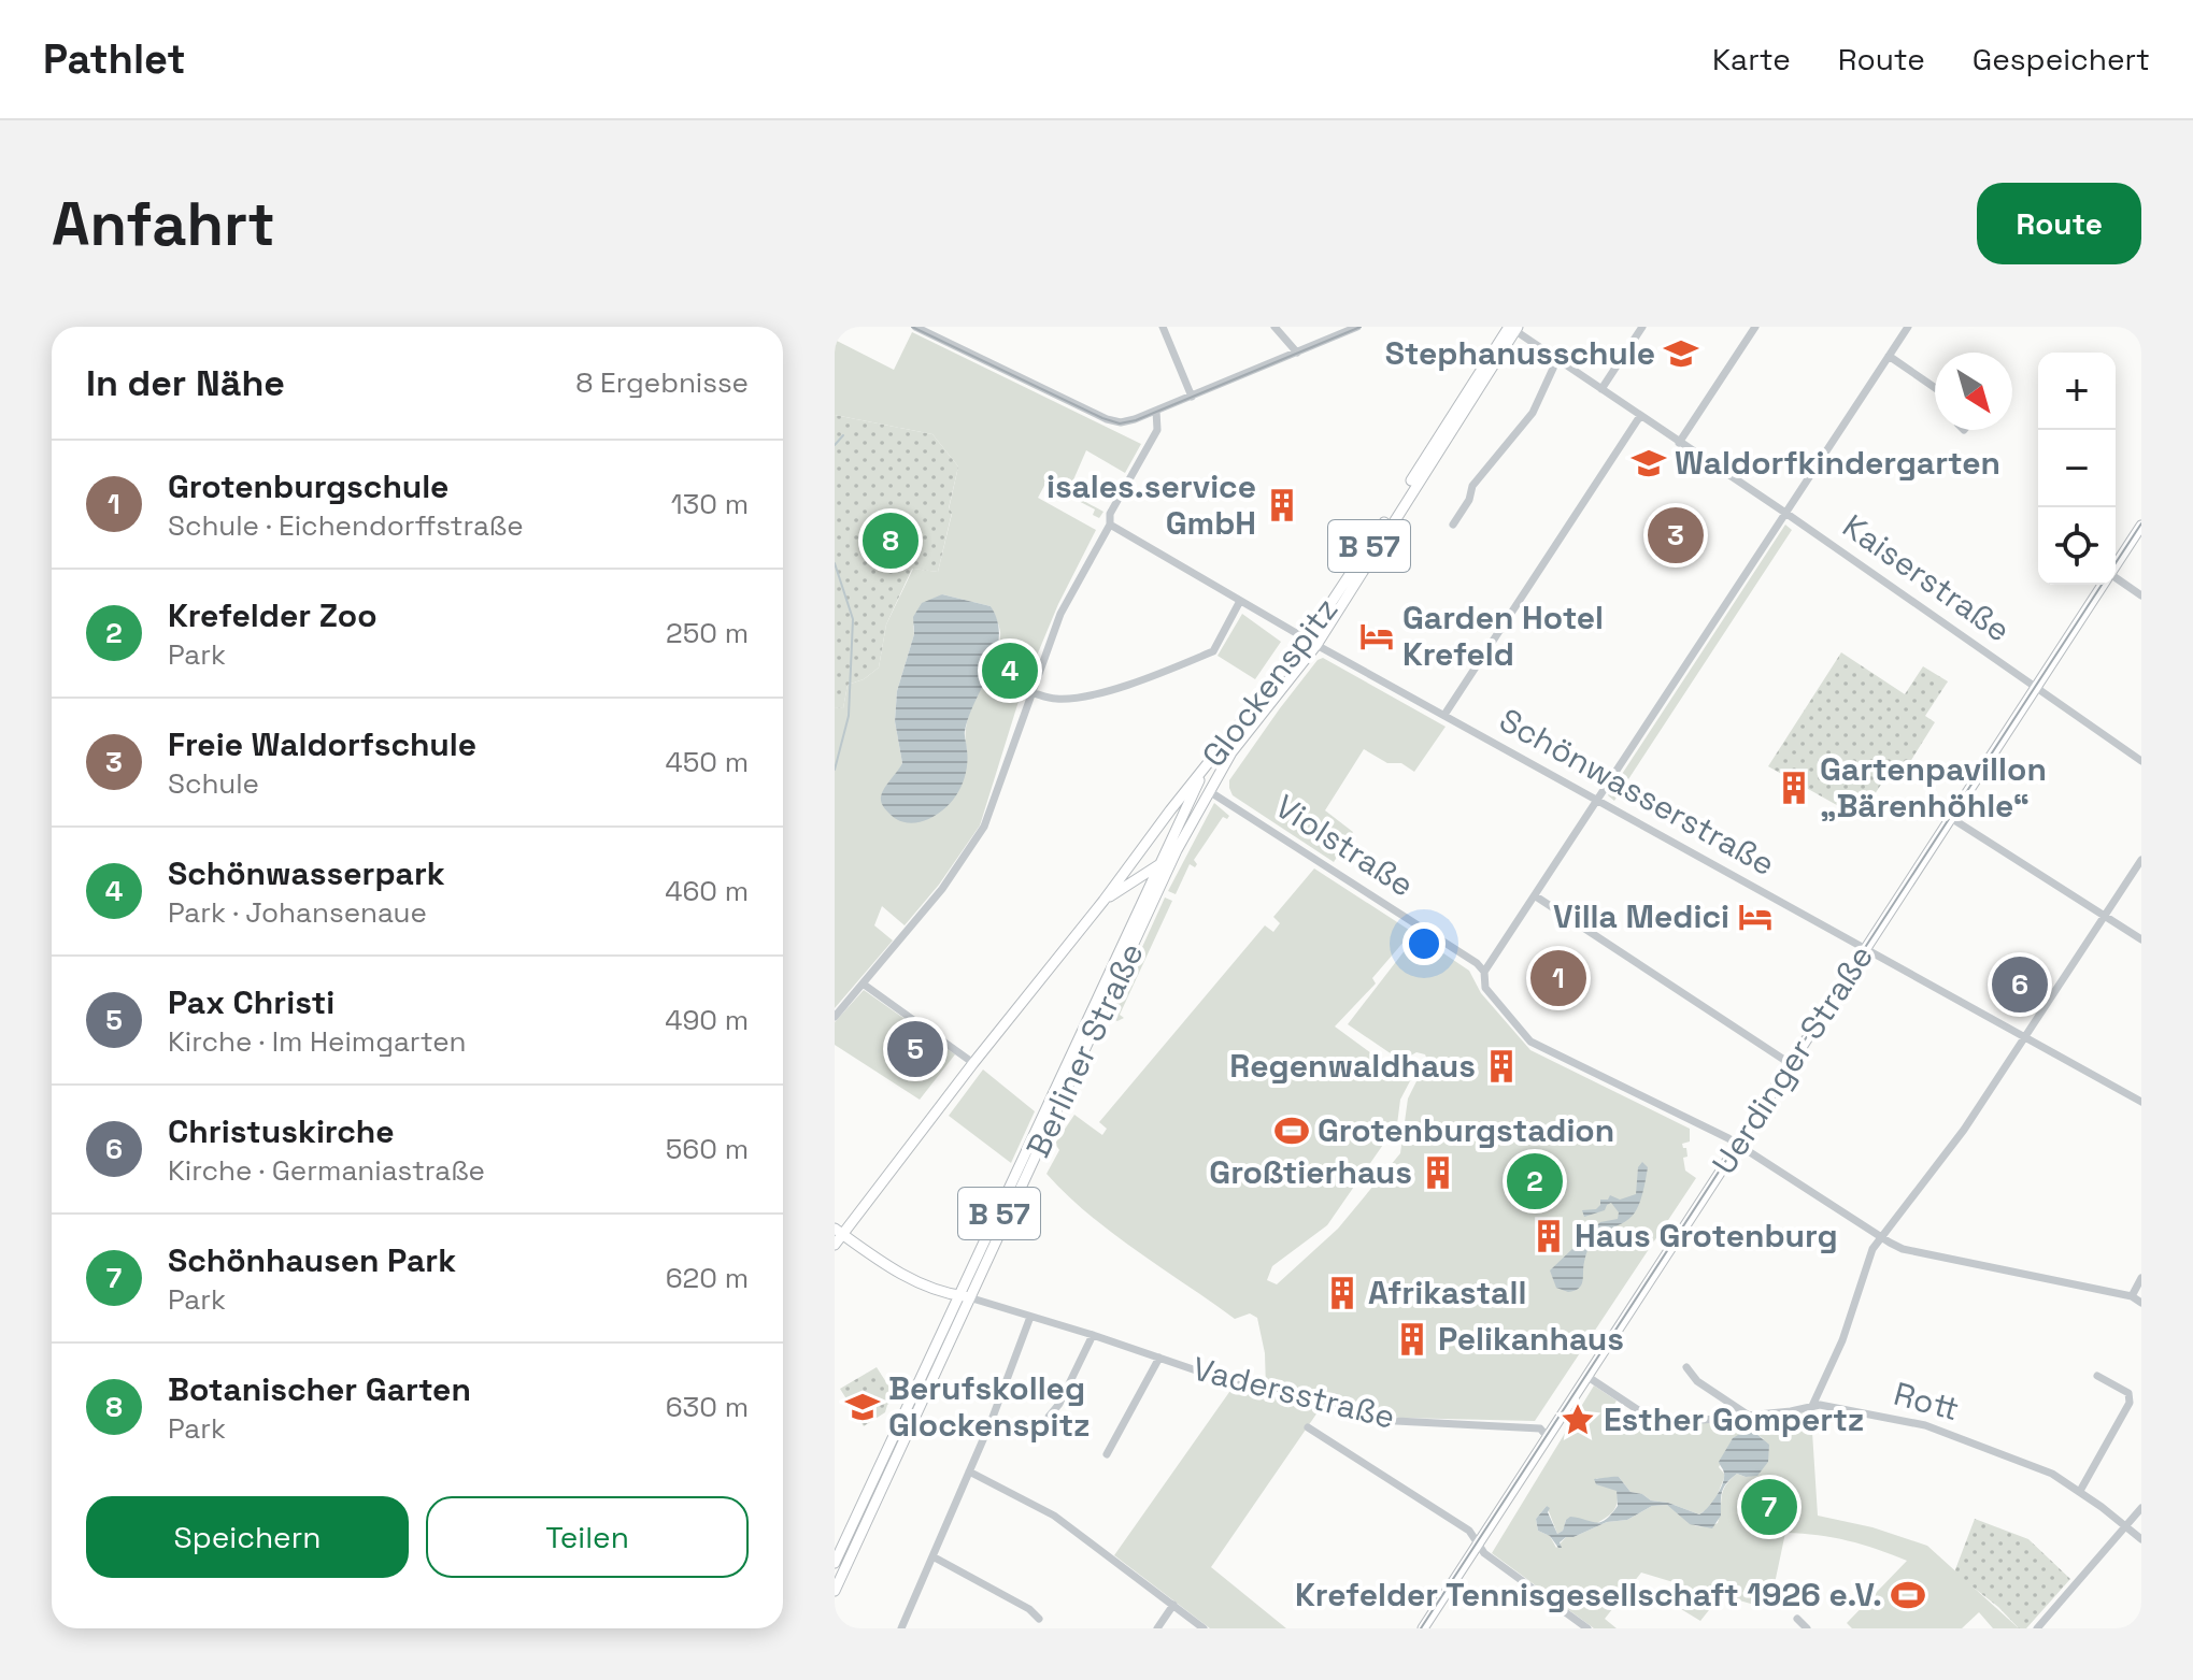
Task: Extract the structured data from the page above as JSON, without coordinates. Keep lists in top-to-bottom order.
{
  "streets": {
    "main road": [
      "B 57",
      "Glockenspitz",
      "Berliner Straße",
      "Uerdinger Straße",
      "Vadersstraße"
    ],
    "street": [
      "Kaiserstraße",
      "Schönwasserstraße",
      "Violstraße",
      "Rott"
    ]
  },
  "crossings": [
    ["Kaiserstraße", "Glockenspitz"],
    ["Kaiserstraße", "Uerdinger Straße"],
    ["Glockenspitz", "Schönwasserstraße"],
    ["Glockenspitz", "Violstraße"],
    ["Glockenspitz", "Berliner Straße"],
    ["Glockenspitz", "Vadersstraße"],
    ["Schönwasserstraße", "Uerdinger Straße"],
    ["Violstraße", "Berliner Straße"],
    ["Violstraße", "Uerdinger Straße"],
    ["Berliner Straße", "Vadersstraße"],
    ["Uerdinger Straße", "Vadersstraße"],
    ["Uerdinger Straße", "Rott"]
  ],
  "places": {
    "school or university": ["Stephanusschule", "Waldorfkindergarten", "Berufskolleg Glockenspitz"],
    "building": [
      "isales.service GmbH",
      "Gartenpavillon „Bärenhöhle“",
      "Regenwaldhaus",
      "Großtierhaus",
      "Haus Grotenburg",
      "Afrikastall",
      "Pelikanhaus"
    ],
    "hotel": ["Garden Hotel Krefeld", "Villa Medici"],
    "sports": ["Grotenburgstadion", "Krefelder Tennisgesellschaft 1926 e.V."],
    "place": ["Esther Gompertz"]
  },
  "north": "bottom right",
  "page": {
    "header": "Pathlet",
    "nav": ["Karte", "Route", "Gespeichert"],
    "buttons": [
      "Route",
      ["Speichern", "Teilen"]
    ],
    "title": "Anfahrt",
    "heading": ["In der Nähe", "8 Ergebnisse"],
    "map_buttons": ["+", "−"],
    "list": [
      {
        "mark": "1",
        "name": "Grotenburgschule",
        "note": "Schule · Eichendorffstraße",
        "value": "130 m"
      },
      {
        "mark": "2",
        "name": "Krefelder Zoo",
        "note": "Park",
        "value": "250 m"
      },
      {
        "mark": "3",
        "name": "Freie Waldorfschule",
        "note": "Schule",
        "value": "450 m"
      },
      {
        "mark": "4",
        "name": "Schönwasserpark",
        "note": "Park · Johansenaue",
        "value": "460 m"
      },
      {
        "mark": "5",
        "name": "Pax Christi",
        "note": "Kirche · Im Heimgarten",
        "value": "490 m"
      },
      {
        "mark": "6",
        "name": "Christuskirche",
        "note": "Kirche · Germaniastraße",
        "value": "560 m"
      },
      {
        "mark": "7",
        "name": "Schönhausen Park",
        "note": "Park",
        "value": "620 m"
      },
      {
        "mark": "8",
        "name": "Botanischer Garten",
        "note": "Park",
        "value": "630 m"
      }
    ],
    "pins": [
      "3",
      "8",
      "4",
      "1",
      "6",
      "5",
      "2",
      "7"
    ]
  }
}
